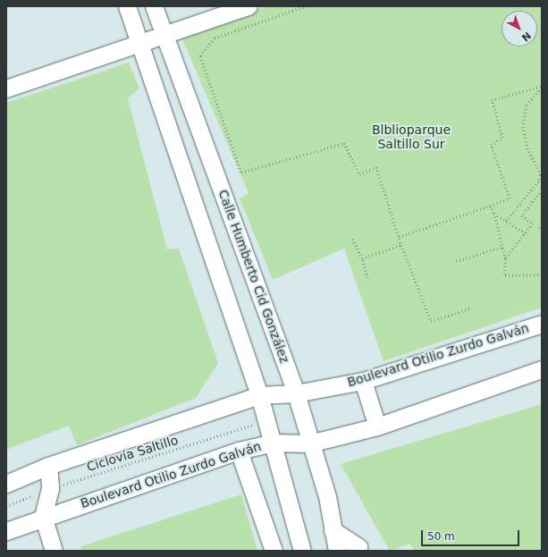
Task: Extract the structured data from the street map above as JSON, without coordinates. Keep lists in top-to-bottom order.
{
  "streets": {
    "street": ["Calle Humberto Cid González", "Boulevard Otilio Zurdo Galván"],
    "path": ["Ciclovía Saltillo"]
  },
  "crossings": [
    ["Calle Humberto Cid González", "Boulevard Otilio Zurdo Galván"]
  ],
  "parks": ["Blblioparque Saltillo Sur"],
  "scale_bar": "50 m",
  "north": "bottom right"
}
